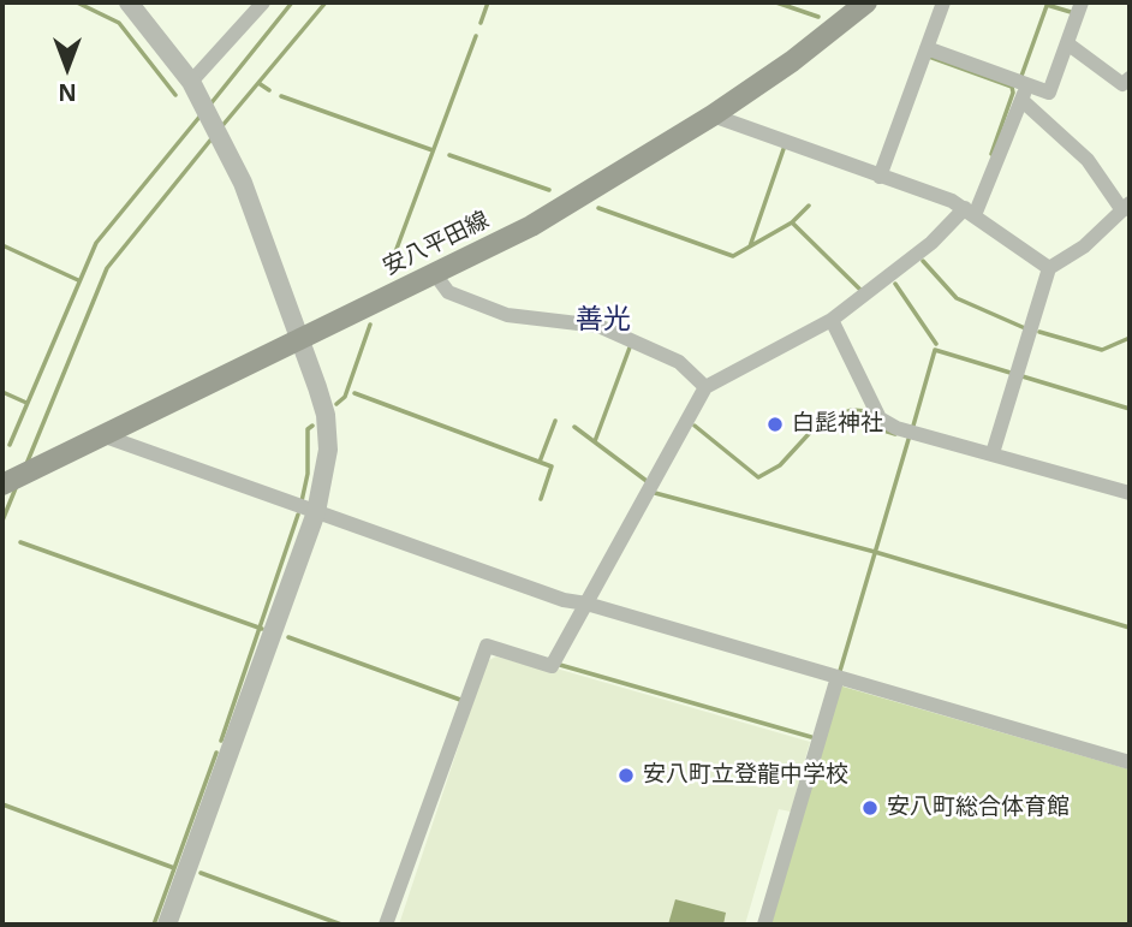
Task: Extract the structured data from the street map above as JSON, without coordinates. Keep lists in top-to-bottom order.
{
  "streets": {
    "main road": ["安八平田線"]
  },
  "districts": ["善光"],
  "places": ["白髭神社", "安八町立登龍中学校", "安八町総合体育館"],
  "north": "bottom"
}
